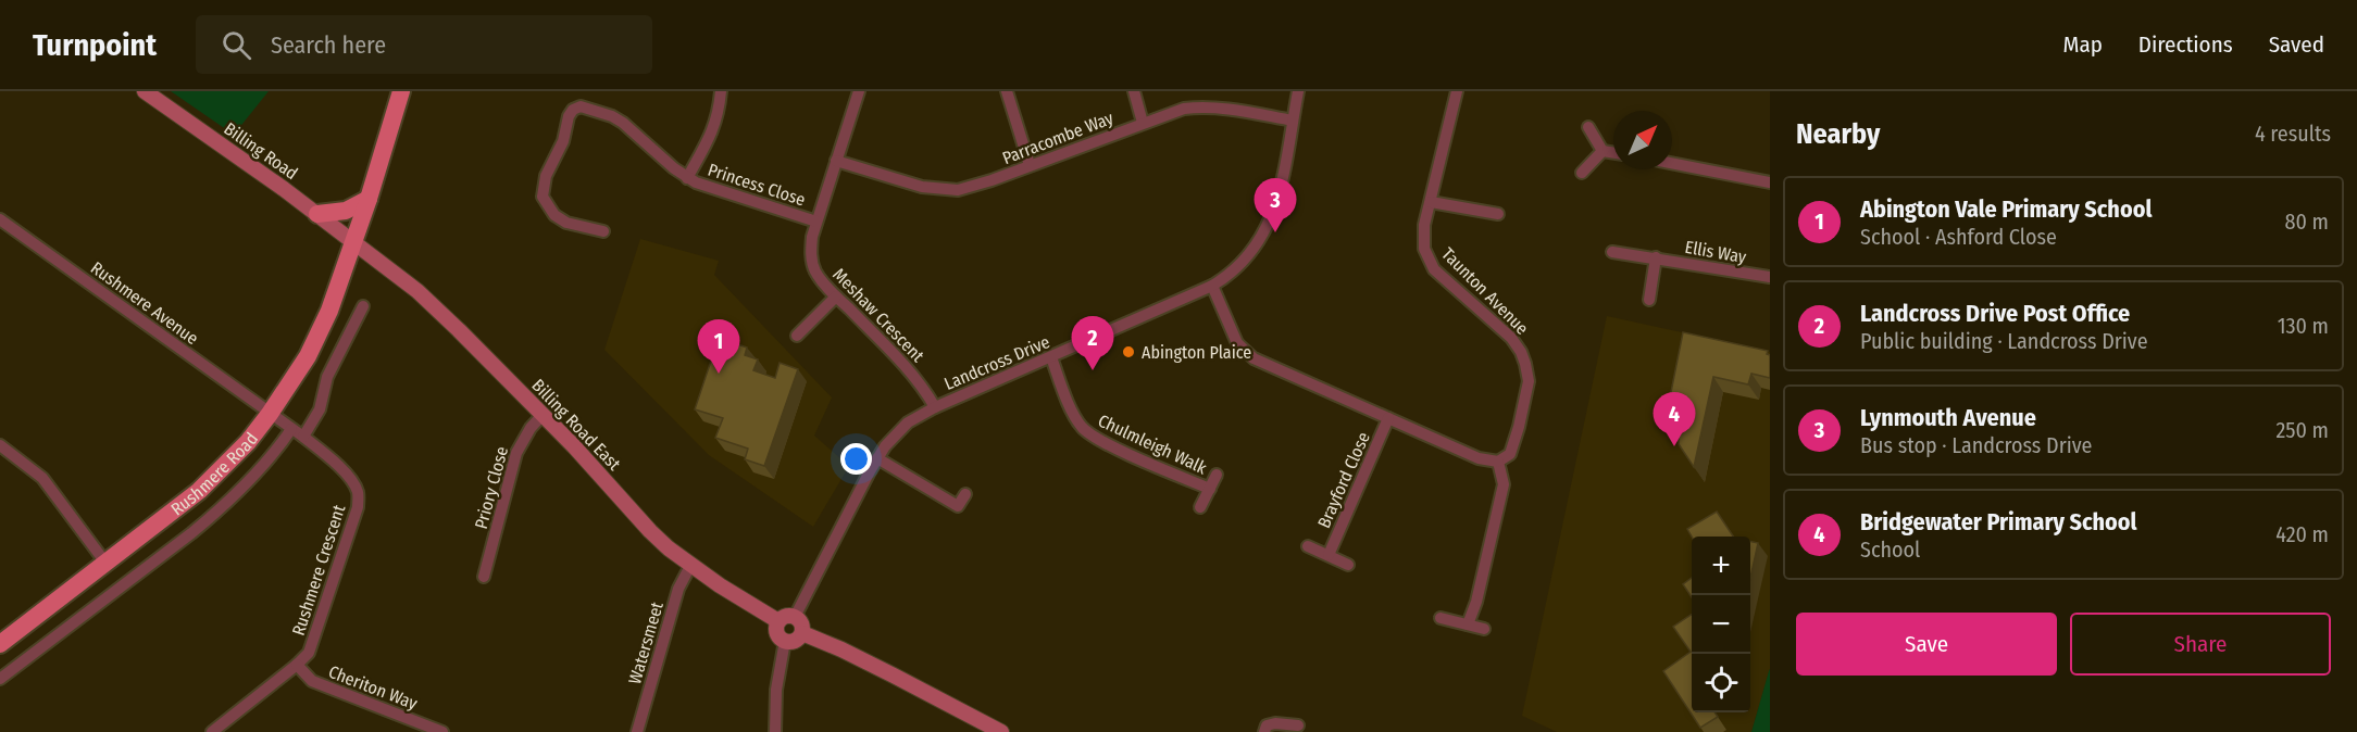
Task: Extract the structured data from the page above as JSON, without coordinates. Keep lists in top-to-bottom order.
{
  "streets": {
    "main road": ["Rushmere Road"],
    "street": [
      "Parracombe Way",
      "Billing Road",
      "Princess Close",
      "Ellis Way",
      "Taunton Avenue",
      "Rushmere Avenue",
      "Meshaw Crescent",
      "Landcross Drive",
      "Billing Road East",
      "Chulmleigh Walk",
      "Brayford Close",
      "Priory Close",
      "Rushmere Crescent",
      "Watersmeet",
      "Cheriton Way"
    ]
  },
  "crossings": [
    ["Parracombe Way", "Meshaw Crescent"],
    ["Parracombe Way", "Landcross Drive"],
    ["Billing Road", "Billing Road East"],
    ["Billing Road", "Rushmere Road"],
    ["Princess Close", "Meshaw Crescent"],
    ["Rushmere Avenue", "Rushmere Road"],
    ["Rushmere Avenue", "Rushmere Crescent"],
    ["Meshaw Crescent", "Landcross Drive"],
    ["Landcross Drive", "Billing Road East"],
    ["Landcross Drive", "Chulmleigh Walk"],
    ["Billing Road East", "Rushmere Road"],
    ["Billing Road East", "Priory Close"],
    ["Billing Road East", "Watersmeet"],
    ["Rushmere Road", "Rushmere Crescent"],
    ["Rushmere Crescent", "Cheriton Way"]
  ],
  "places": ["Abington Plaice"],
  "north": "top right",
  "page": {
    "header": "Turnpoint",
    "search": "Search here",
    "nav": ["Map", "Directions", "Saved"],
    "heading": ["Nearby", "4 results"],
    "list": [
      {
        "mark": "1",
        "name": "Abington Vale Primary School",
        "note": "School · Ashford Close",
        "value": "80 m"
      },
      {
        "mark": "2",
        "name": "Landcross Drive Post Office",
        "note": "Public building · Landcross Drive",
        "value": "130 m"
      },
      {
        "mark": "3",
        "name": "Lynmouth Avenue",
        "note": "Bus stop · Landcross Drive",
        "value": "250 m"
      },
      {
        "mark": "4",
        "name": "Bridgewater Primary School",
        "note": "School",
        "value": "420 m"
      }
    ],
    "pins": [
      "3",
      "2",
      "1",
      "4"
    ],
    "map_buttons": ["+", "−"],
    "buttons": ["Save", "Share"]
  }
}
